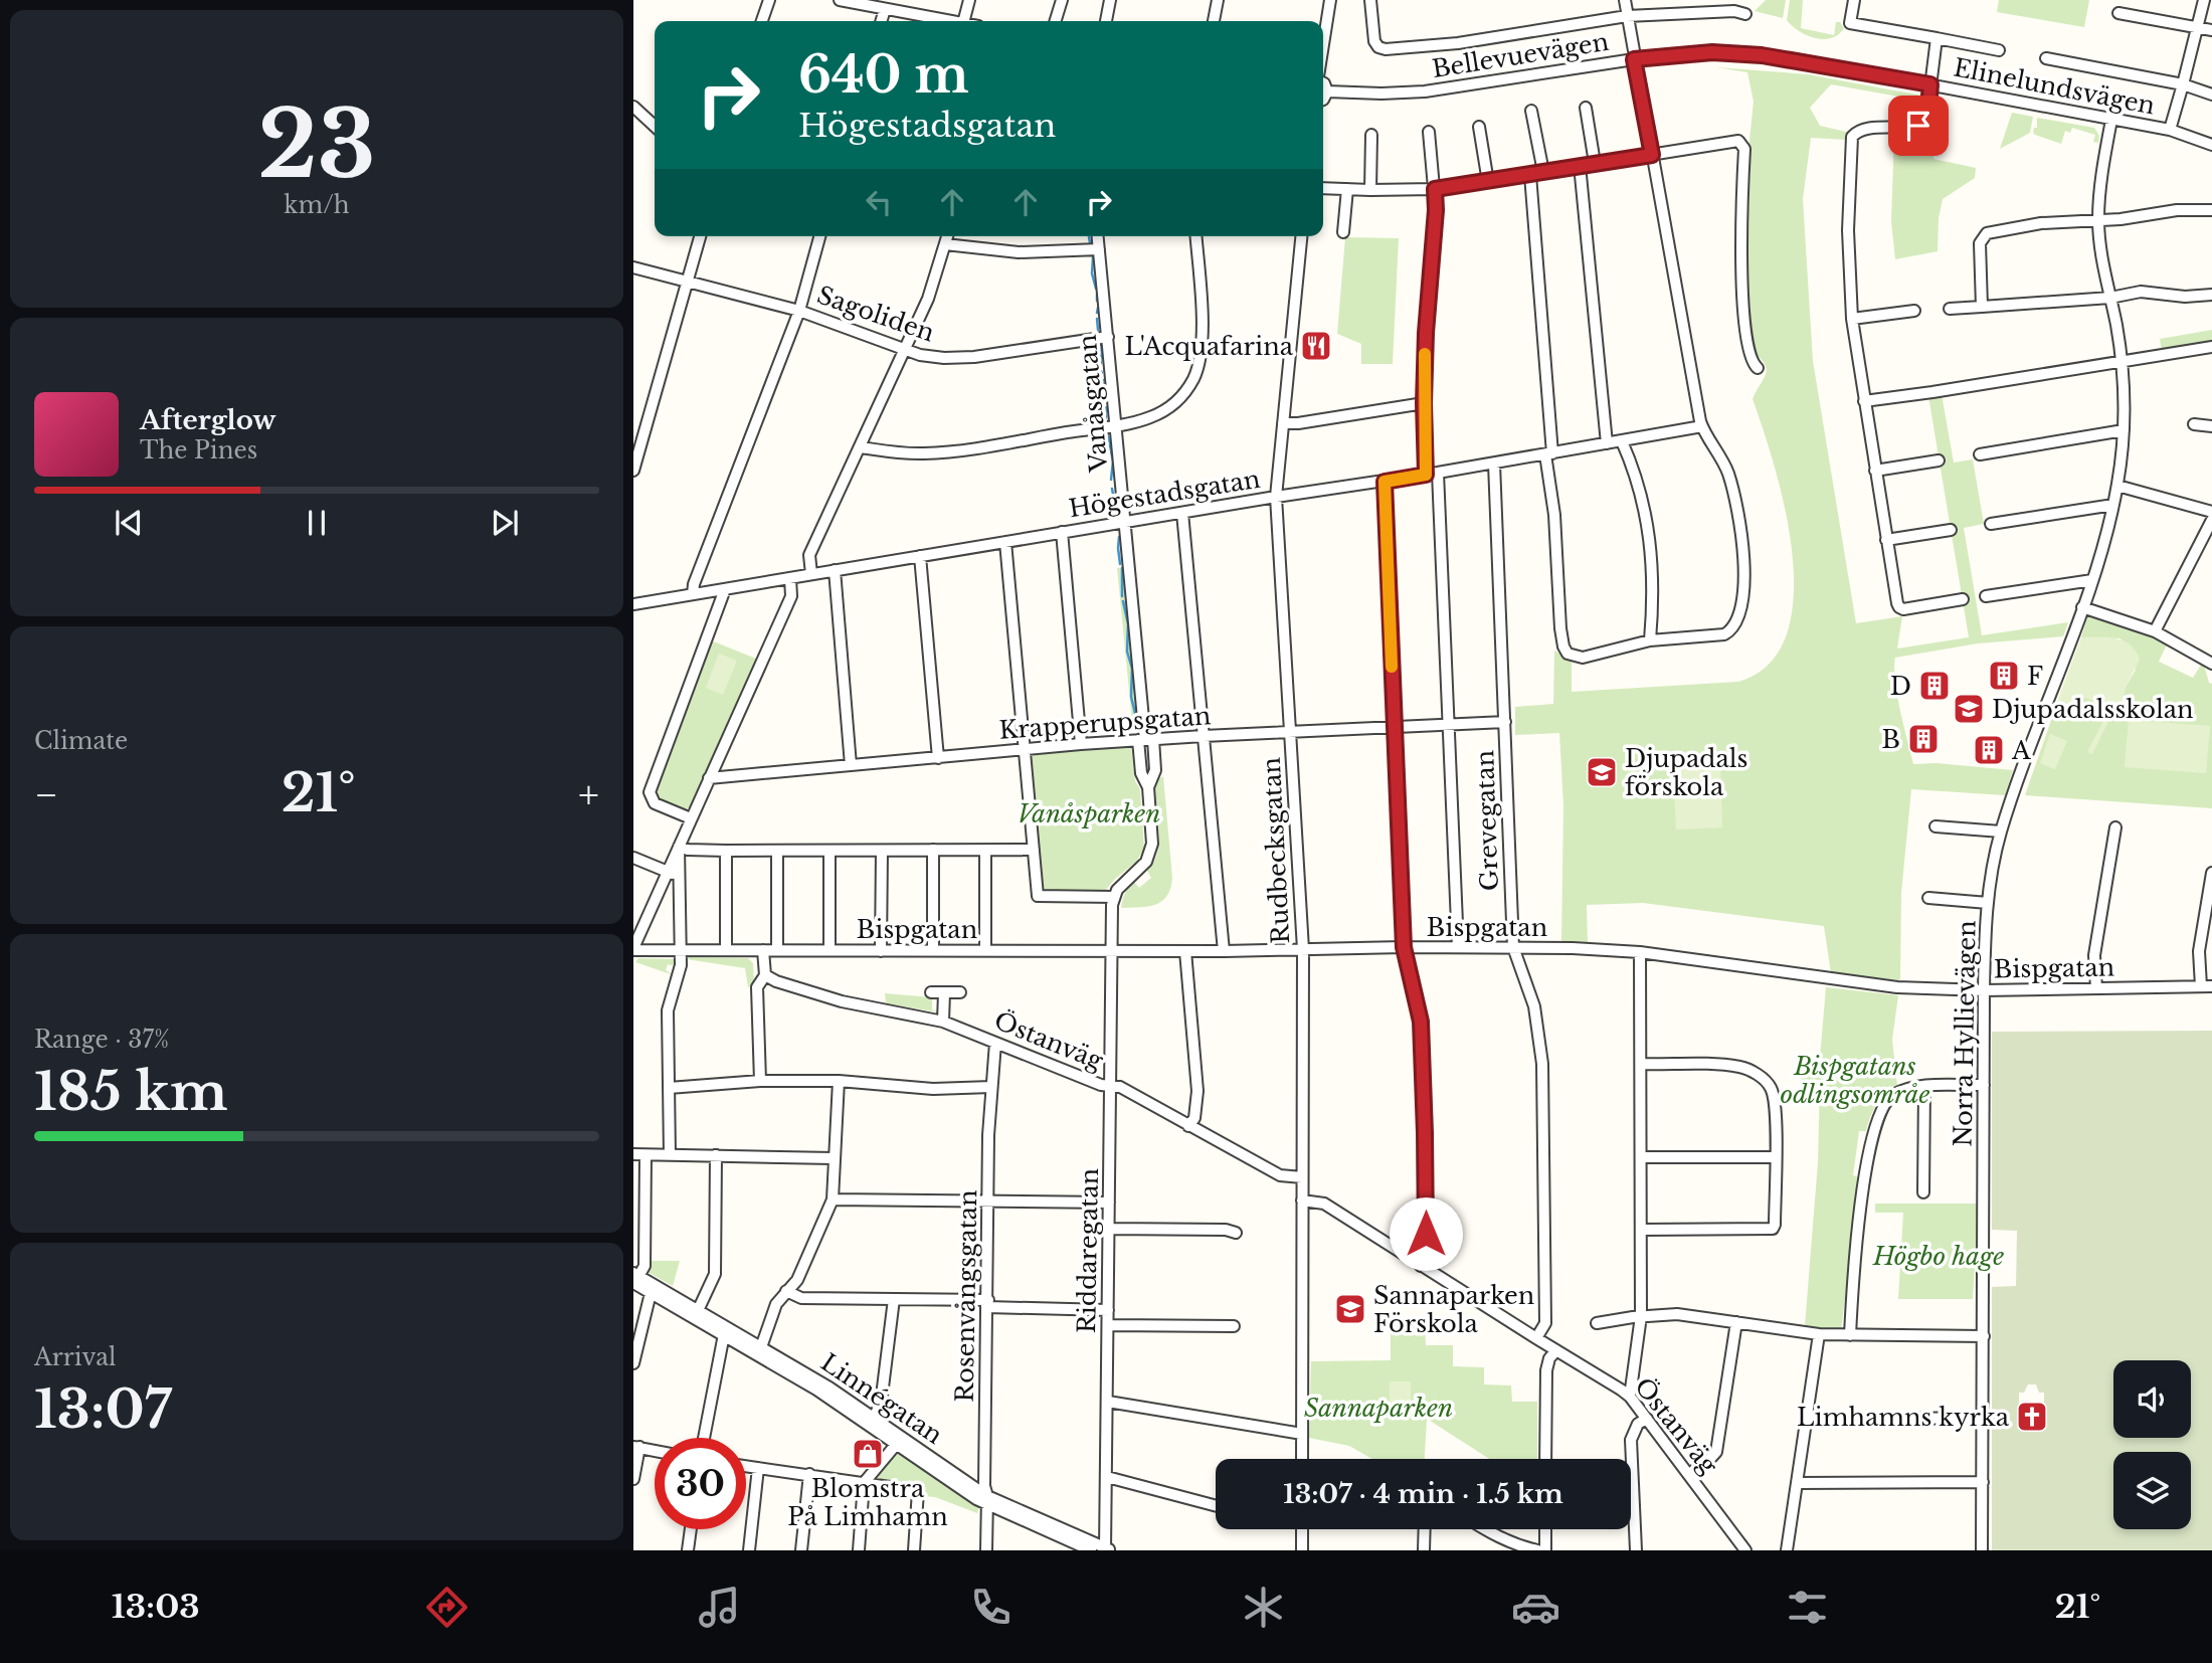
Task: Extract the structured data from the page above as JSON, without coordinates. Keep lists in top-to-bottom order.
{
  "streets": {
    "street": [
      "Bellevuevägen",
      "Elinelundsvägen",
      "Sagoliden",
      "Vanåsgatan",
      "Högestadsgatan",
      "Krapperupsgatan",
      "Grevegatan",
      "Rudbecksgatan",
      "Bispgatan",
      "Norra Hyllievägen",
      "Östanväg",
      "Riddaregatan",
      "Rosenvångsgatan",
      "Linnégatan"
    ]
  },
  "crossings": [
    ["Bellevuevägen", "Elinelundsvägen"],
    ["Elinelundsvägen", "Norra Hyllievägen"],
    ["Sagoliden", "Vanåsgatan"],
    ["Vanåsgatan", "Högestadsgatan"],
    ["Vanåsgatan", "Krapperupsgatan"],
    ["Högestadsgatan", "Grevegatan"],
    ["Högestadsgatan", "Rudbecksgatan"],
    ["Krapperupsgatan", "Grevegatan"],
    ["Krapperupsgatan", "Rudbecksgatan"],
    ["Grevegatan", "Bispgatan"],
    ["Grevegatan", "Östanväg"],
    ["Rudbecksgatan", "Bispgatan"],
    ["Rudbecksgatan", "Östanväg"],
    ["Bispgatan", "Norra Hyllievägen"],
    ["Bispgatan", "Riddaregatan"],
    ["Östanväg", "Riddaregatan"],
    ["Östanväg", "Rosenvångsgatan"],
    ["Riddaregatan", "Linnégatan"],
    ["Rosenvångsgatan", "Linnégatan"]
  ],
  "parks": [
    "Vanåsparken",
    "Bispgatans odlingsområe",
    "Högbo hage",
    "Sannaparken"
  ],
  "places": {
    "restaurant": ["L'Acquafarina"],
    "building": [
      "F",
      "D",
      "B",
      "A"
    ],
    "school or university": ["Djupadalsskolan", "Djupadals förskola", "Sannaparken Förskola"],
    "church": ["Limhamns kyrka"],
    "shop": ["Blomstra På Limhamn"]
  },
  "page": {
    "tile": [
      ["23", "km/h"],
      "Climate",
      ["Range · 37%", "185 km"],
      ["Arrival", "13:07"]
    ],
    "turn": ["640 m", "Högestadsgatan"],
    "song": ["Afterglow", "The Pines"],
    "heat": ["−", "21°", "+"],
    "limit": "30",
    "trip": "13:07 · 4 min · 1.5 km",
    "tabs": ["13:03", "21°"]
  }
}
